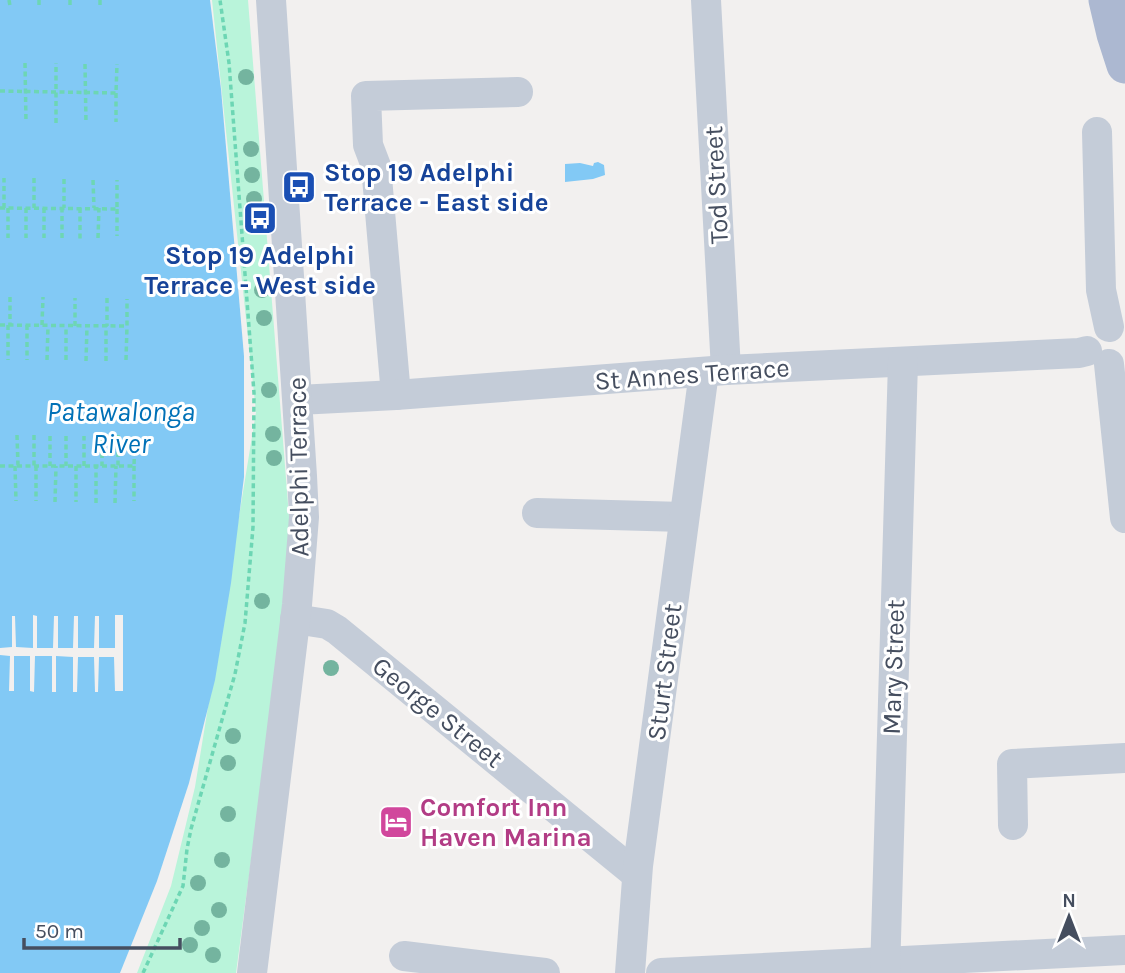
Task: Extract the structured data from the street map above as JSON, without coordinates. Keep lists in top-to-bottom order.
{
  "streets": {
    "street": [
      "Tod Street",
      "St Annes Terrace",
      "Adelphi Terrace",
      "Mary Street",
      "Sturt Street",
      "George Street"
    ]
  },
  "crossings": [
    ["Tod Street", "St Annes Terrace"],
    ["Tod Street", "Sturt Street"],
    ["St Annes Terrace", "Adelphi Terrace"],
    ["St Annes Terrace", "Mary Street"],
    ["St Annes Terrace", "Sturt Street"],
    ["Adelphi Terrace", "George Street"],
    ["Sturt Street", "George Street"]
  ],
  "water": ["Patawalonga River"],
  "places": {
    "bus stop": ["Stop 19 Adelphi Terrace - East side", "Stop 19 Adelphi Terrace - West side"],
    "hotel": ["Comfort Inn Haven Marina"]
  },
  "scale_bar": "50 m",
  "north": "top"
}
